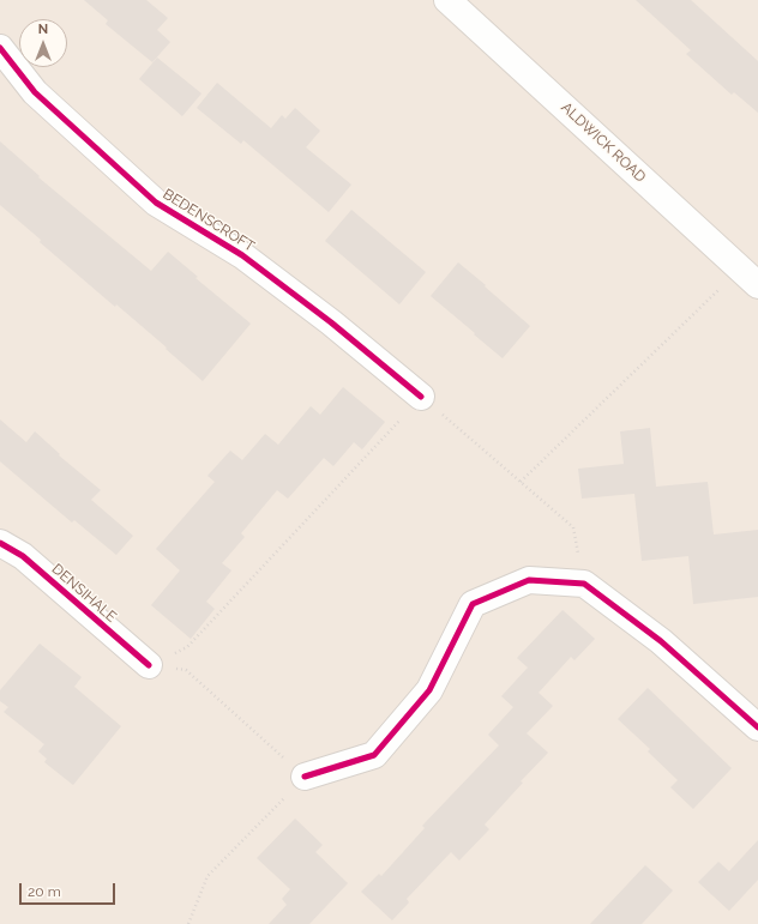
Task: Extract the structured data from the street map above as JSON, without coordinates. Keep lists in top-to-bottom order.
{
  "streets": {
    "street": ["ALDWICK ROAD", "BEDENSCROFT", "DENSIHALE"]
  },
  "scale_bar": "20 m",
  "north": "top"
}
